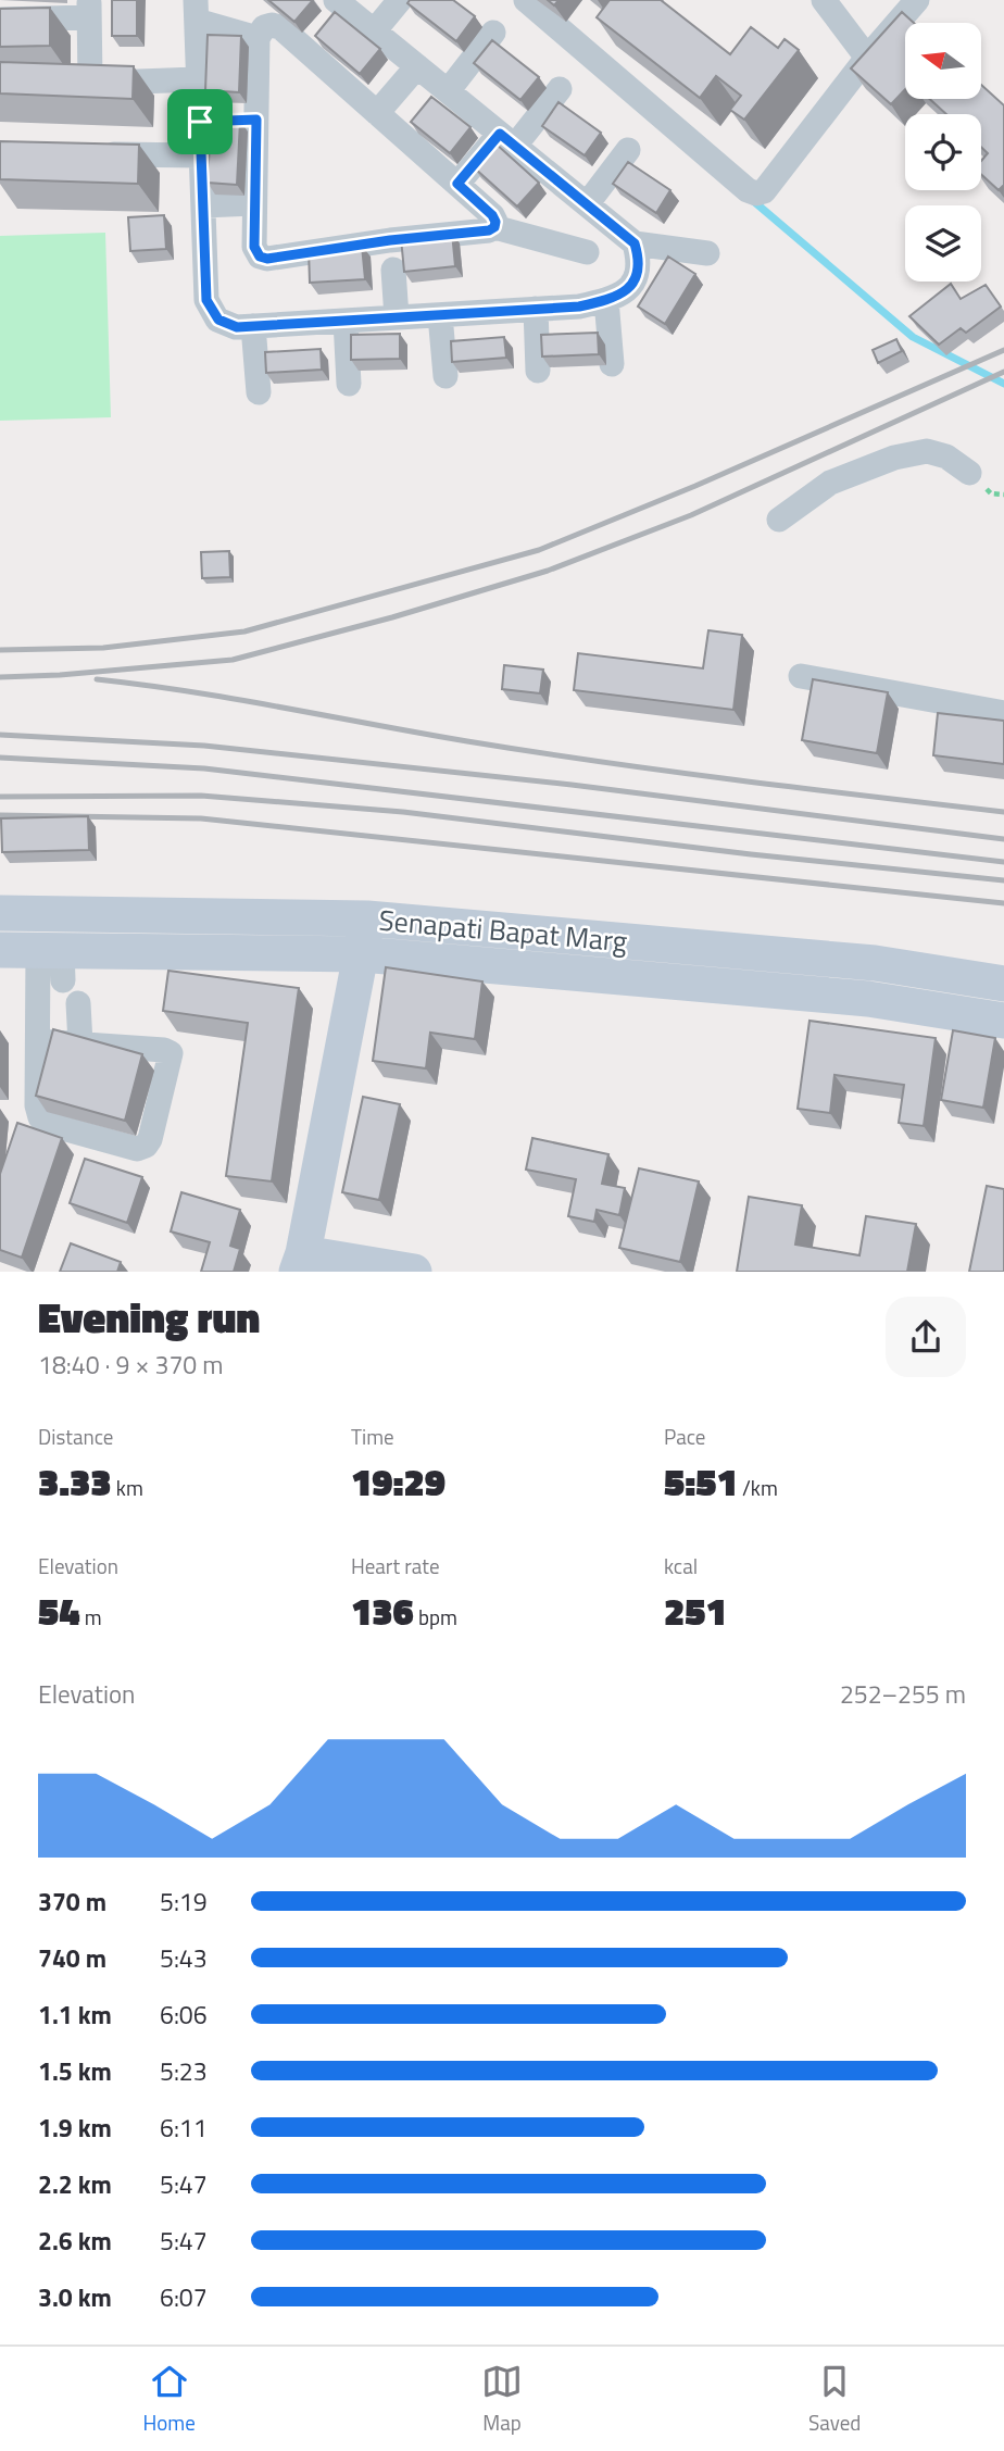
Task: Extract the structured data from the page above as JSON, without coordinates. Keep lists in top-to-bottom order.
{
  "streets": {
    "main road": ["Senapati Bapat Marg"]
  },
  "north": "left",
  "page": {
    "heading": ["Evening run", "18:40 · 9 × 370 m"],
    "stats": [
      ["Distance", "3.33 km"],
      ["Time", "19:29"],
      ["Pace", "5:51 /km"],
      ["Elevation", "54 m"],
      ["Heart rate", "136 bpm"],
      ["kcal", "251"]
    ],
    "chart": ["Elevation", "252–255 m"],
    "list": [
      {
        "name": "370 m",
        "note": "5:19"
      },
      {
        "name": "740 m",
        "note": "5:43"
      },
      {
        "name": "1.1 km",
        "note": "6:06"
      },
      {
        "name": "1.5 km",
        "note": "5:23"
      },
      {
        "name": "1.9 km",
        "note": "6:11"
      },
      {
        "name": "2.2 km",
        "note": "5:47"
      },
      {
        "name": "2.6 km",
        "note": "5:47"
      },
      {
        "name": "3.0 km",
        "note": "6:07"
      }
    ],
    "tabs": ["Home", "Map", "Saved"]
  }
}
